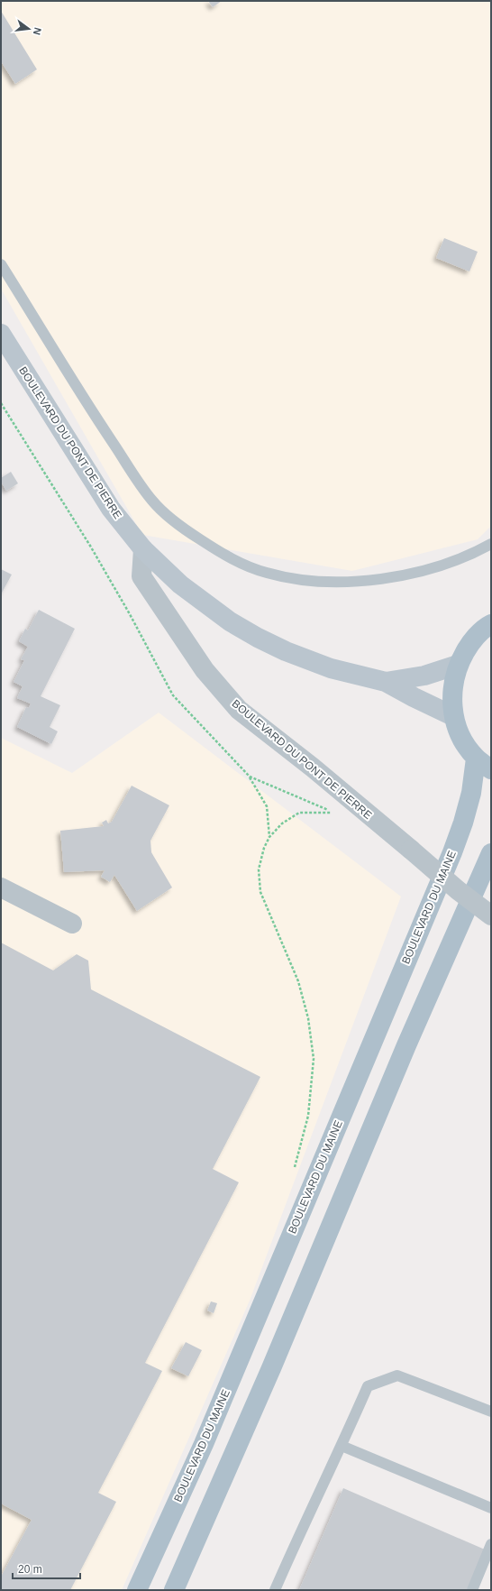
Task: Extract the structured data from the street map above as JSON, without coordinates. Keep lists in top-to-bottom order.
{
  "streets": {
    "main road": ["BOULEVARD DU PONT DE PIERRE", "BOULEVARD DU MAINE"]
  },
  "scale_bar": "20 m",
  "north": "right"
}
